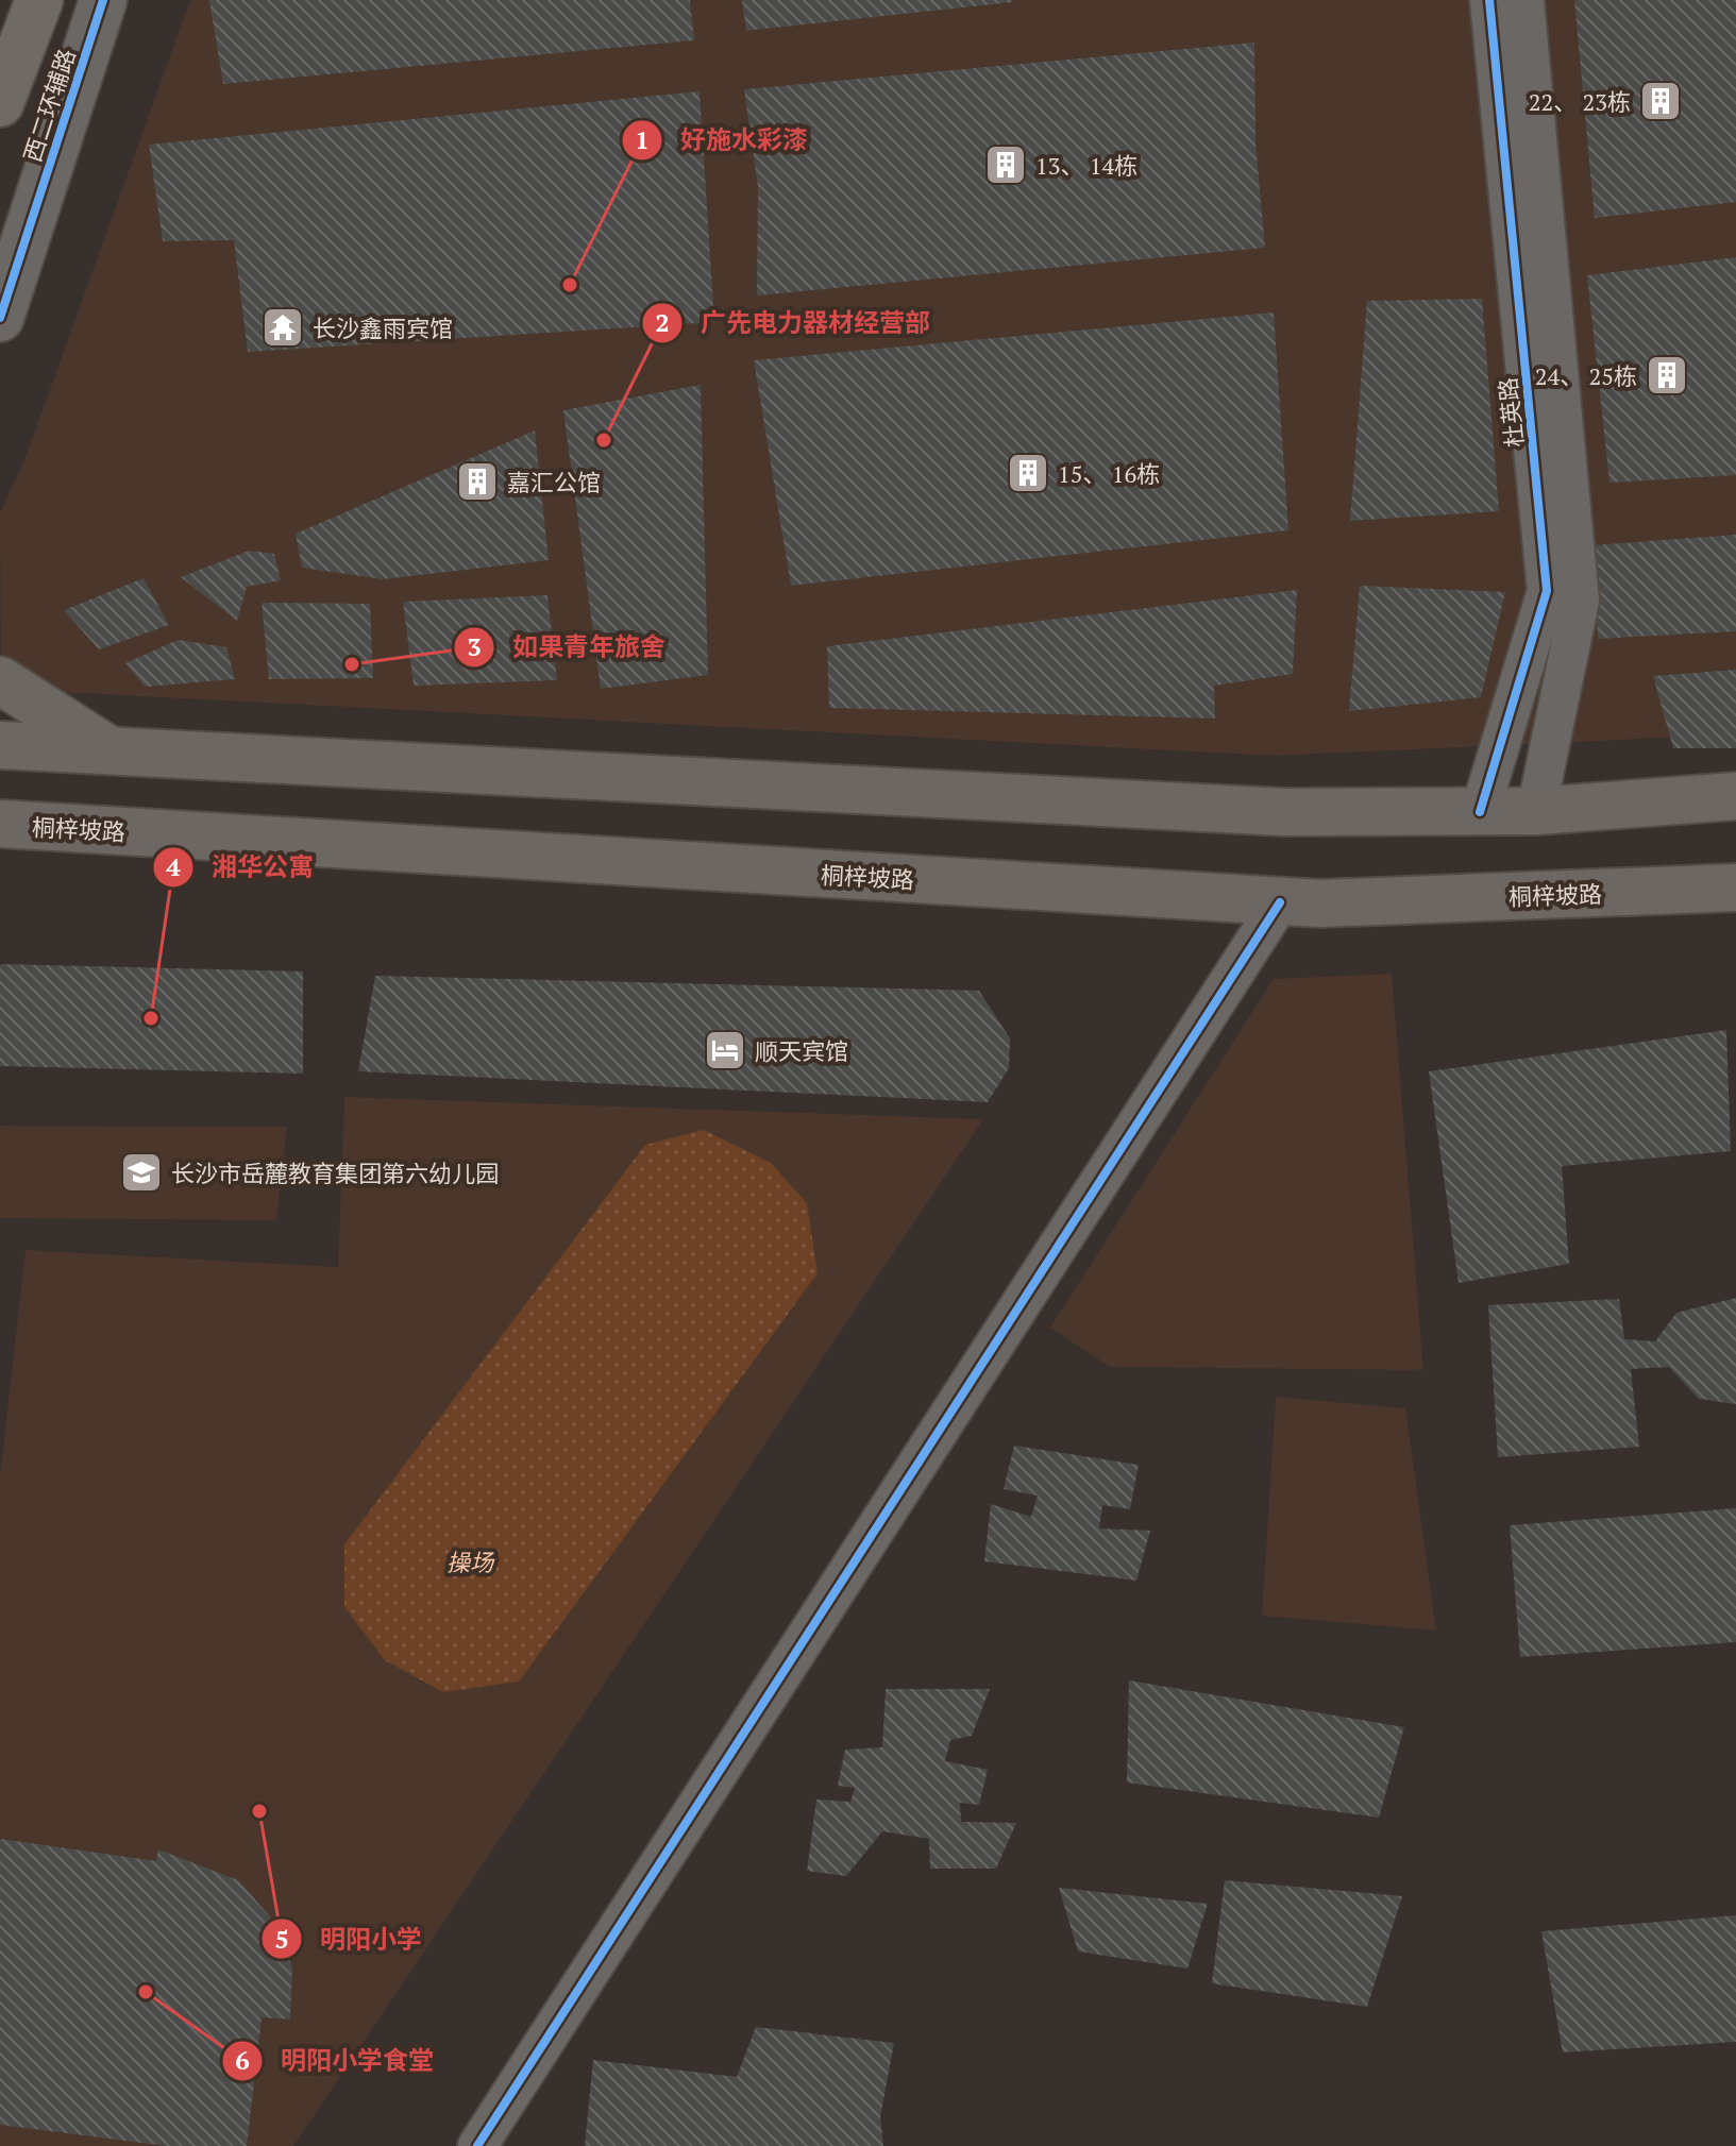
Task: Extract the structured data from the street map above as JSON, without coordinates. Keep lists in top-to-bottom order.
{
  "streets": {
    "main road": ["桐梓坡路"],
    "street": ["西二环辅路", "杜英路"]
  },
  "parks": ["操场"],
  "places": {
    "building": [
      "22、 23栋",
      "13、 14栋",
      "24、 25栋",
      "15、 16栋",
      "嘉汇公馆"
    ],
    "other": [
      "好施水彩漆",
      "广先电力器材经营部",
      "如果青年旅舍",
      "湘华公寓",
      "明阳小学",
      "明阳小学食堂"
    ],
    "temple": ["长沙鑫雨宾馆"],
    "hotel": ["顺天宾馆"],
    "school or university": ["长沙市岳麓教育集团第六幼儿园"]
  }
}
